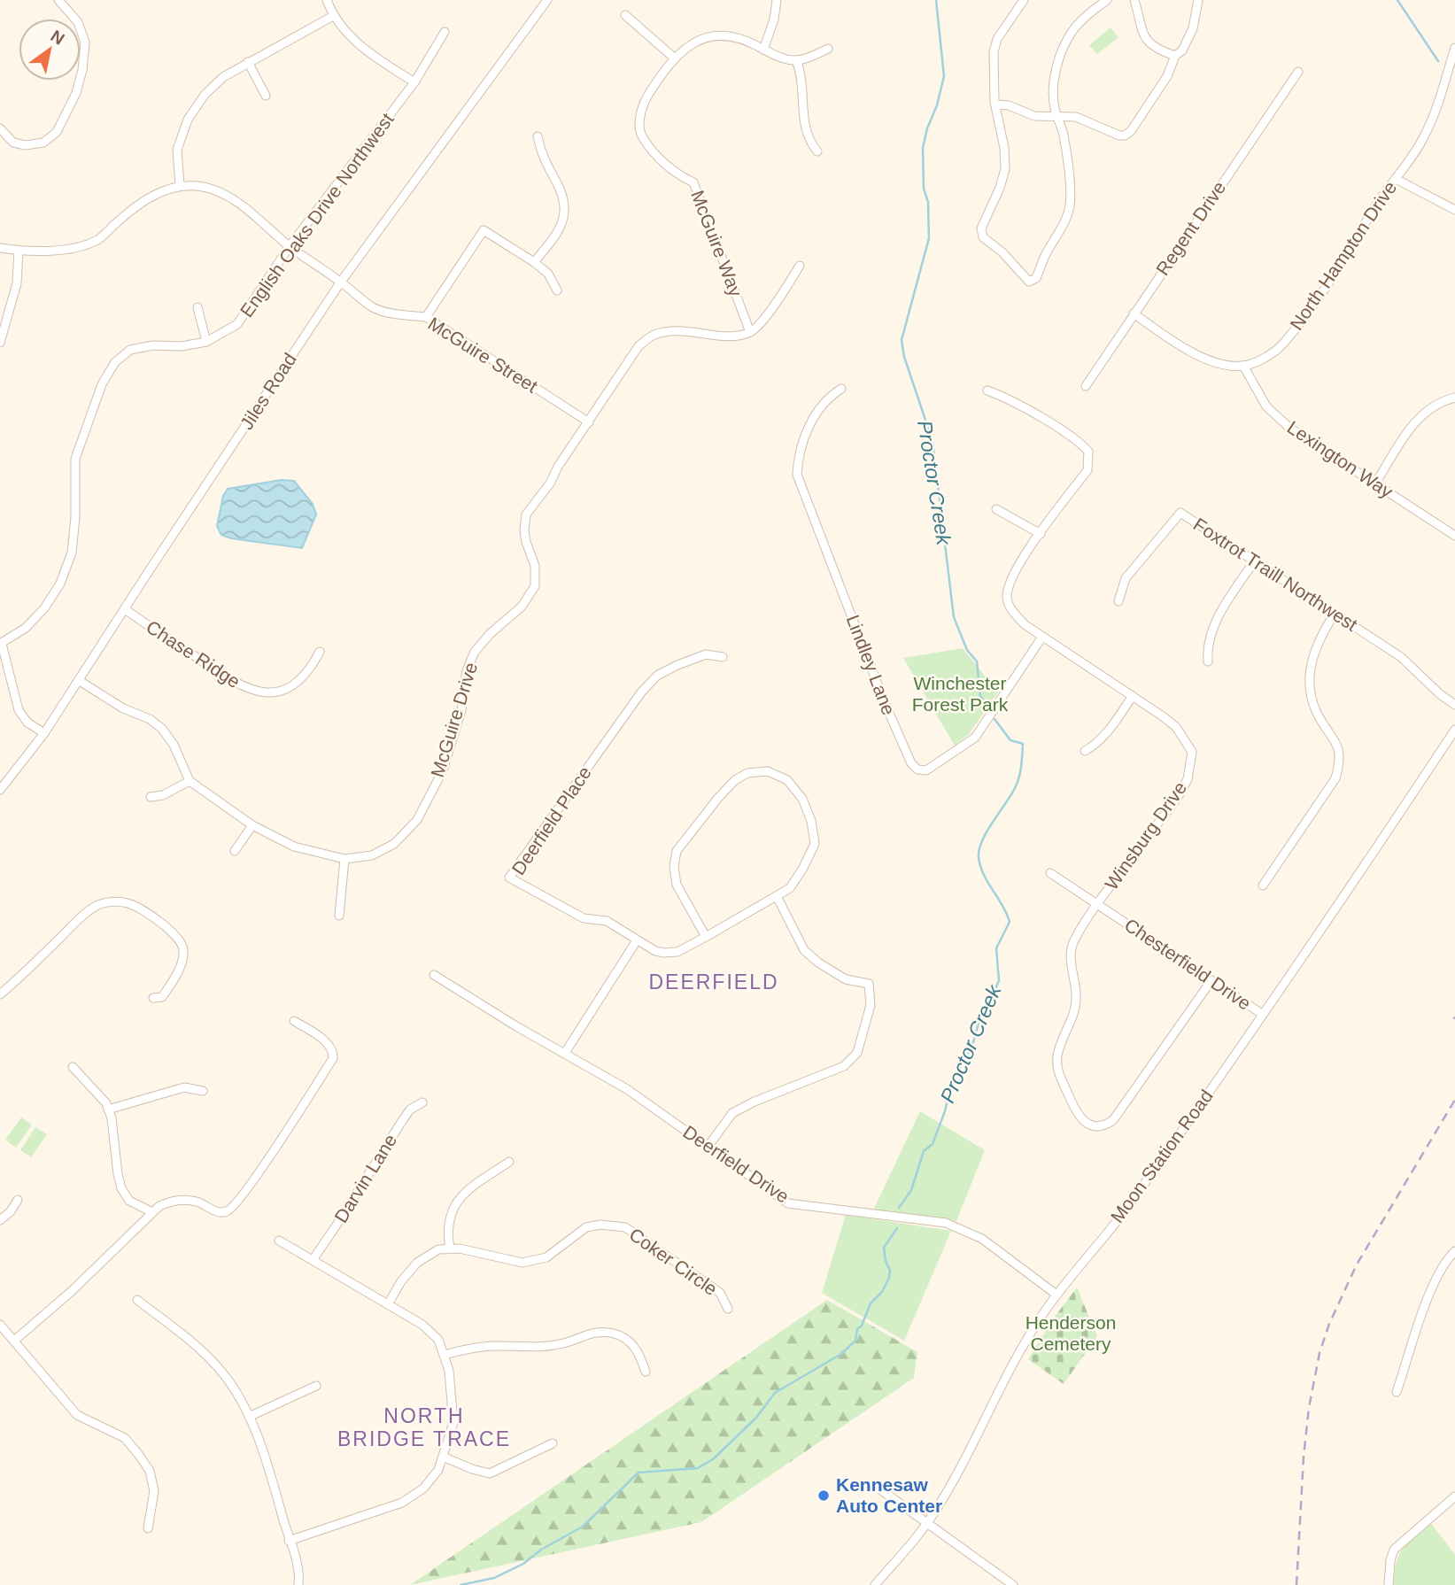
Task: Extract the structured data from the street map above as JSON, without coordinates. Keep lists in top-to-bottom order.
{
  "streets": {
    "street": [
      "English Oaks Drive Northwest",
      "Regent Drive",
      "McGuire Way",
      "North Hampton Drive",
      "McGuire Street",
      "Jiles Road",
      "Lexington Way",
      "Foxtrot Traill Northwest",
      "Chase Ridge",
      "Lindley Lane",
      "McGuire Drive",
      "Deerfield Place",
      "Winsburg Drive",
      "Chesterfield Drive",
      "Moon Station Road",
      "Deerfield Drive",
      "Darvin Lane",
      "Coker Circle"
    ]
  },
  "crossings": [
    ["English Oaks Drive Northwest", "McGuire Street"],
    ["McGuire Way", "McGuire Drive"],
    ["North Hampton Drive", "Lexington Way"],
    ["McGuire Street", "Jiles Road"],
    ["McGuire Street", "McGuire Drive"],
    ["Jiles Road", "Chase Ridge"],
    ["Lindley Lane", "Winsburg Drive"],
    ["Winsburg Drive", "Chesterfield Drive"],
    ["Chesterfield Drive", "Moon Station Road"],
    ["Moon Station Road", "Deerfield Drive"]
  ],
  "districts": ["DEERFIELD", "NORTH BRIDGE TRACE"],
  "water": ["Proctor Creek"],
  "parks": ["Winchester Forest Park", "Henderson Cemetery"],
  "places": ["Kennesaw Auto Center"],
  "north": "top right"
}
